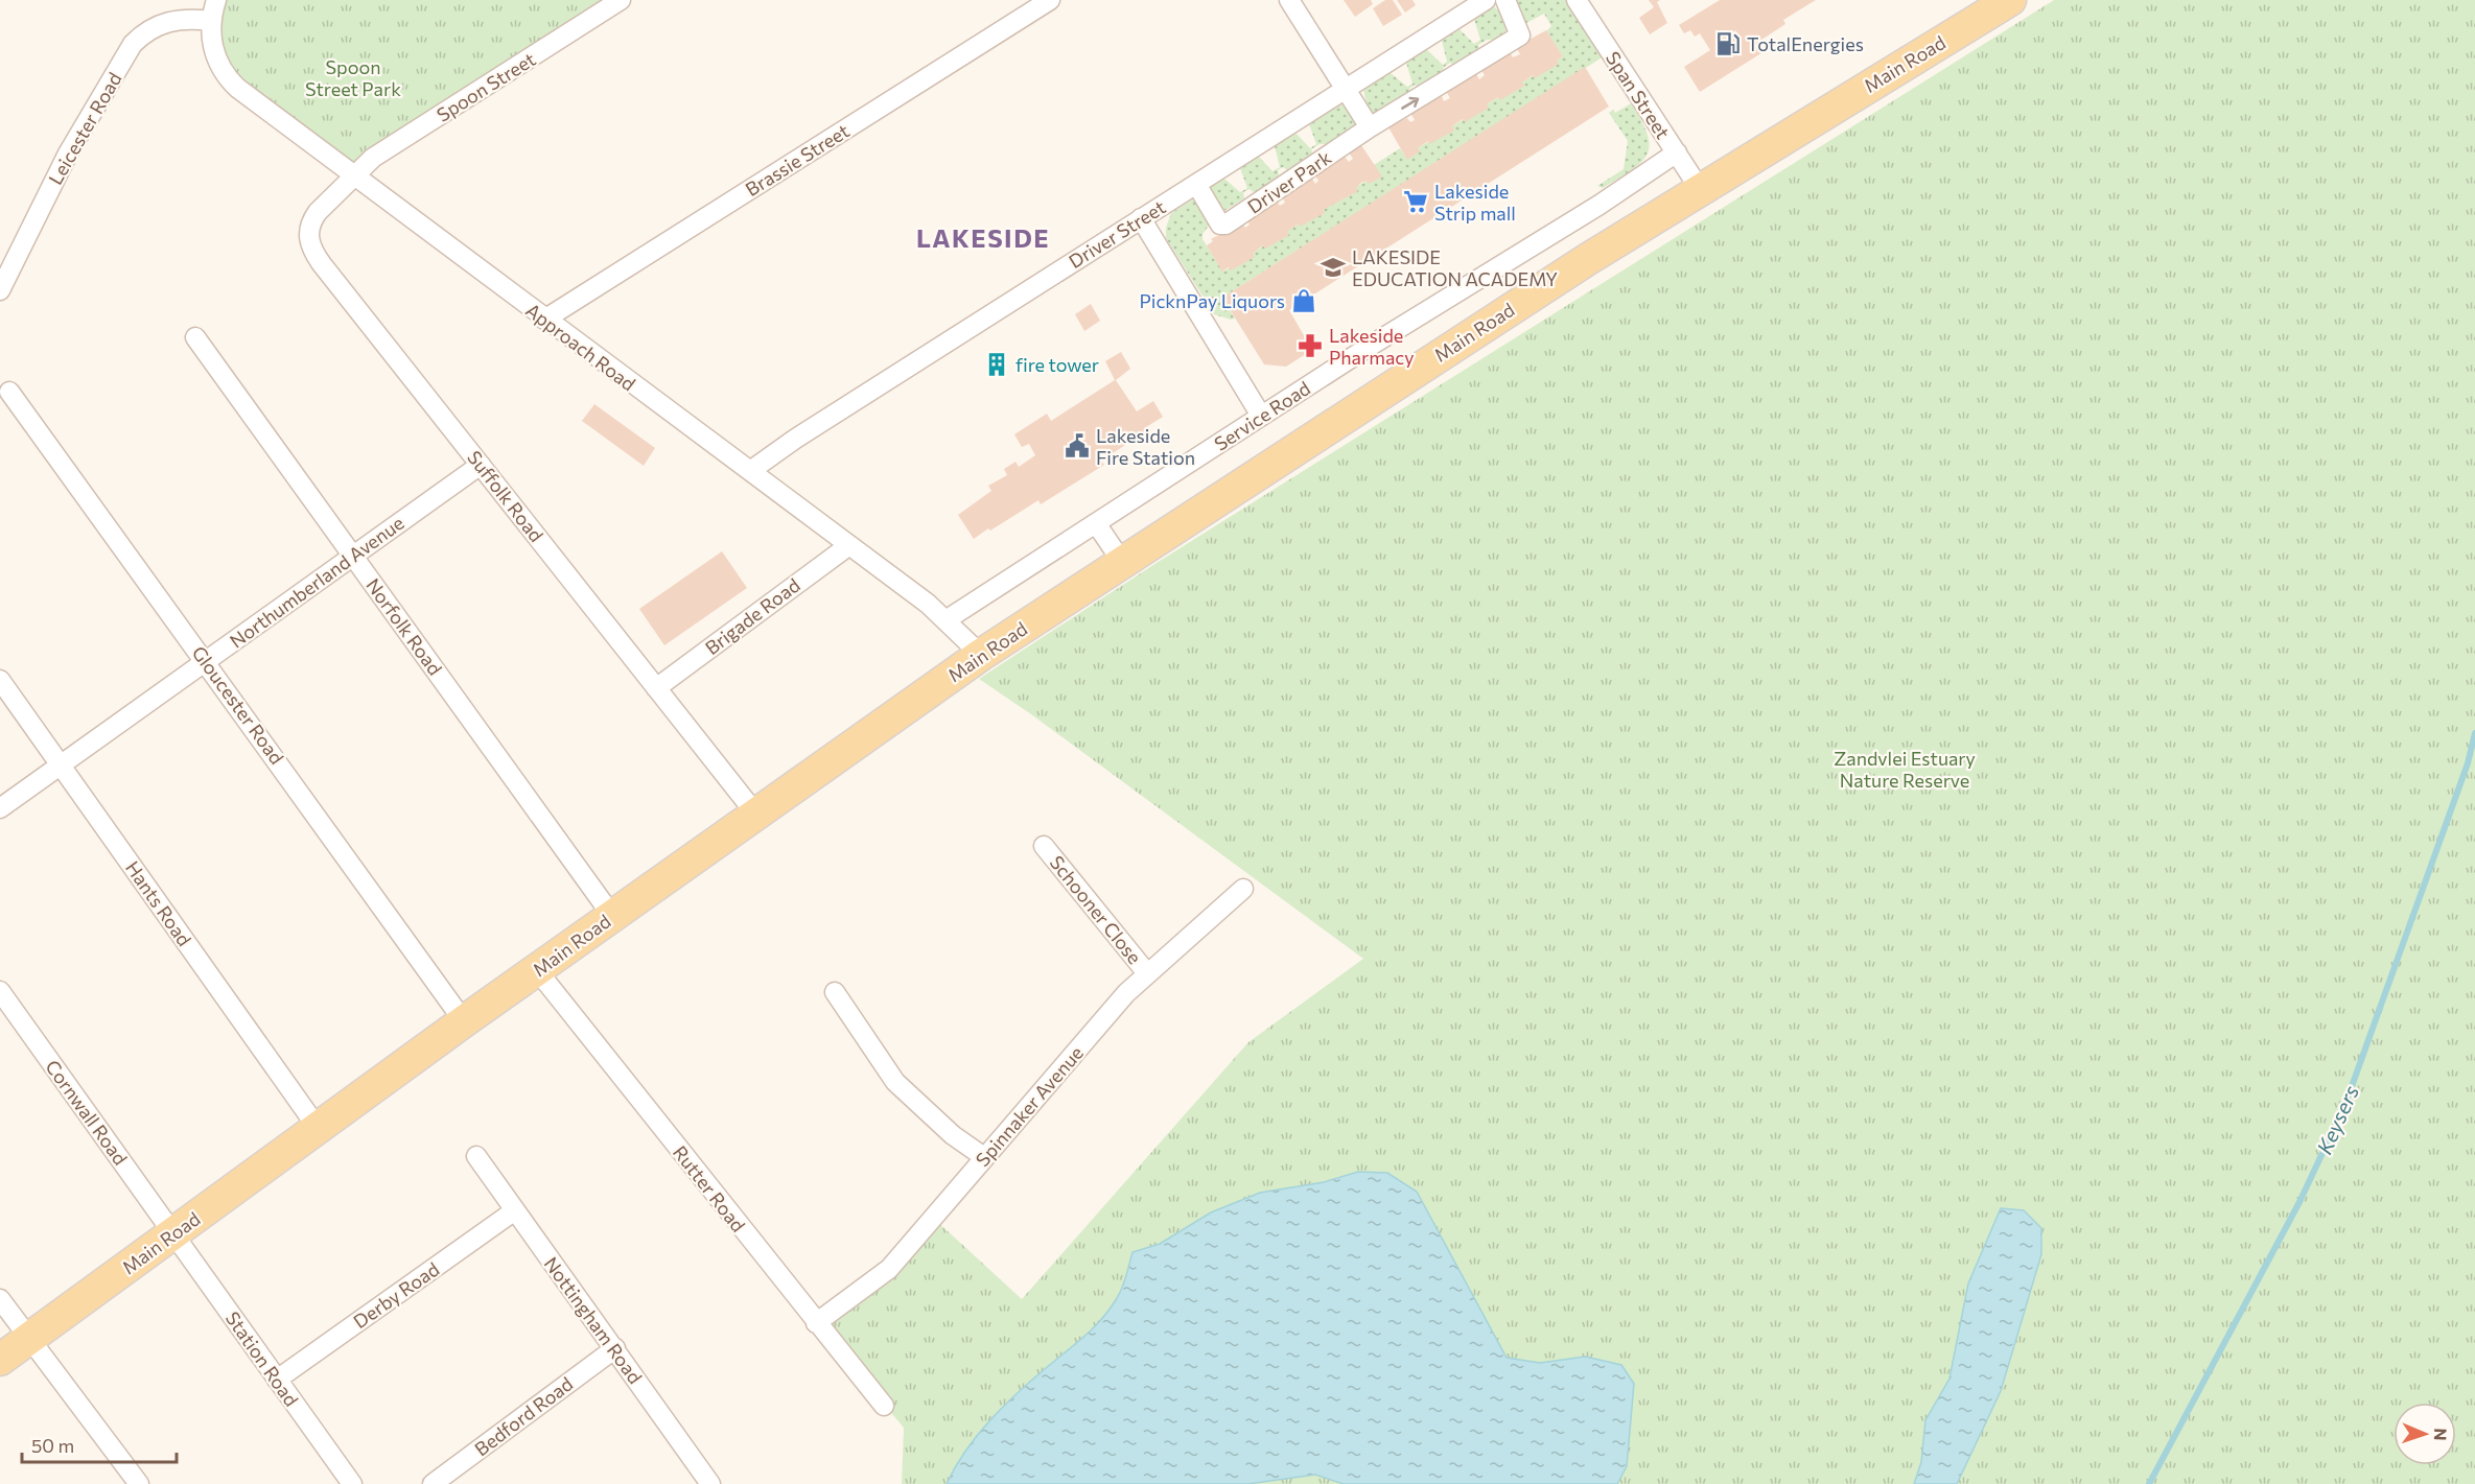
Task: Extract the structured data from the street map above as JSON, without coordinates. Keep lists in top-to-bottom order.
{
  "streets": {
    "main road": ["Main Road"],
    "street": [
      "Spoon Street",
      "Span Street",
      "Leicester Road",
      "Brassie Street",
      "Driver Park",
      "Driver Street",
      "Approach Road",
      "Service Road",
      "Suffolk Road",
      "Northumberland Avenue",
      "Brigade Road",
      "Norfolk Road",
      "Gloucester Road",
      "Hants Road",
      "Schooner Close",
      "Spinnaker Avenue",
      "Cornwall Road",
      "Rutter Road",
      "Derby Road",
      "Nottingham Road",
      "Station Road",
      "Bedford Road"
    ]
  },
  "crossings": [
    ["Main Road", "Span Street"],
    ["Main Road", "Approach Road"],
    ["Main Road", "Suffolk Road"],
    ["Main Road", "Norfolk Road"],
    ["Main Road", "Gloucester Road"],
    ["Main Road", "Hants Road"],
    ["Main Road", "Cornwall Road"],
    ["Main Road", "Rutter Road"],
    ["Main Road", "Station Road"],
    ["Spoon Street", "Approach Road"],
    ["Spoon Street", "Suffolk Road"],
    ["Span Street", "Service Road"],
    ["Leicester Road", "Approach Road"],
    ["Brassie Street", "Approach Road"],
    ["Driver Park", "Driver Street"],
    ["Driver Street", "Approach Road"],
    ["Approach Road", "Service Road"],
    ["Approach Road", "Suffolk Road"],
    ["Approach Road", "Brigade Road"],
    ["Suffolk Road", "Northumberland Avenue"],
    ["Suffolk Road", "Brigade Road"],
    ["Northumberland Avenue", "Norfolk Road"],
    ["Northumberland Avenue", "Gloucester Road"],
    ["Northumberland Avenue", "Hants Road"],
    ["Schooner Close", "Spinnaker Avenue"],
    ["Spinnaker Avenue", "Rutter Road"],
    ["Cornwall Road", "Station Road"],
    ["Derby Road", "Nottingham Road"],
    ["Derby Road", "Station Road"],
    ["Nottingham Road", "Bedford Road"]
  ],
  "one_way": ["Driver Park"],
  "districts": ["LAKESIDE"],
  "water": ["Keysers"],
  "parks": ["Spoon Street Park", "Zandvlei Estuary Nature Reserve"],
  "places": {
    "fuel station": ["TotalEnergies"],
    "supermarket": ["Lakeside Strip mall"],
    "school or university": ["LAKESIDE EDUCATION ACADEMY"],
    "shop": ["PicknPay Liquors"],
    "pharmacy": ["Lakeside Pharmacy"],
    "building": ["fire tower"],
    "public building": ["Lakeside Fire Station"]
  },
  "scale_bar": "50 m",
  "north": "right"
}
